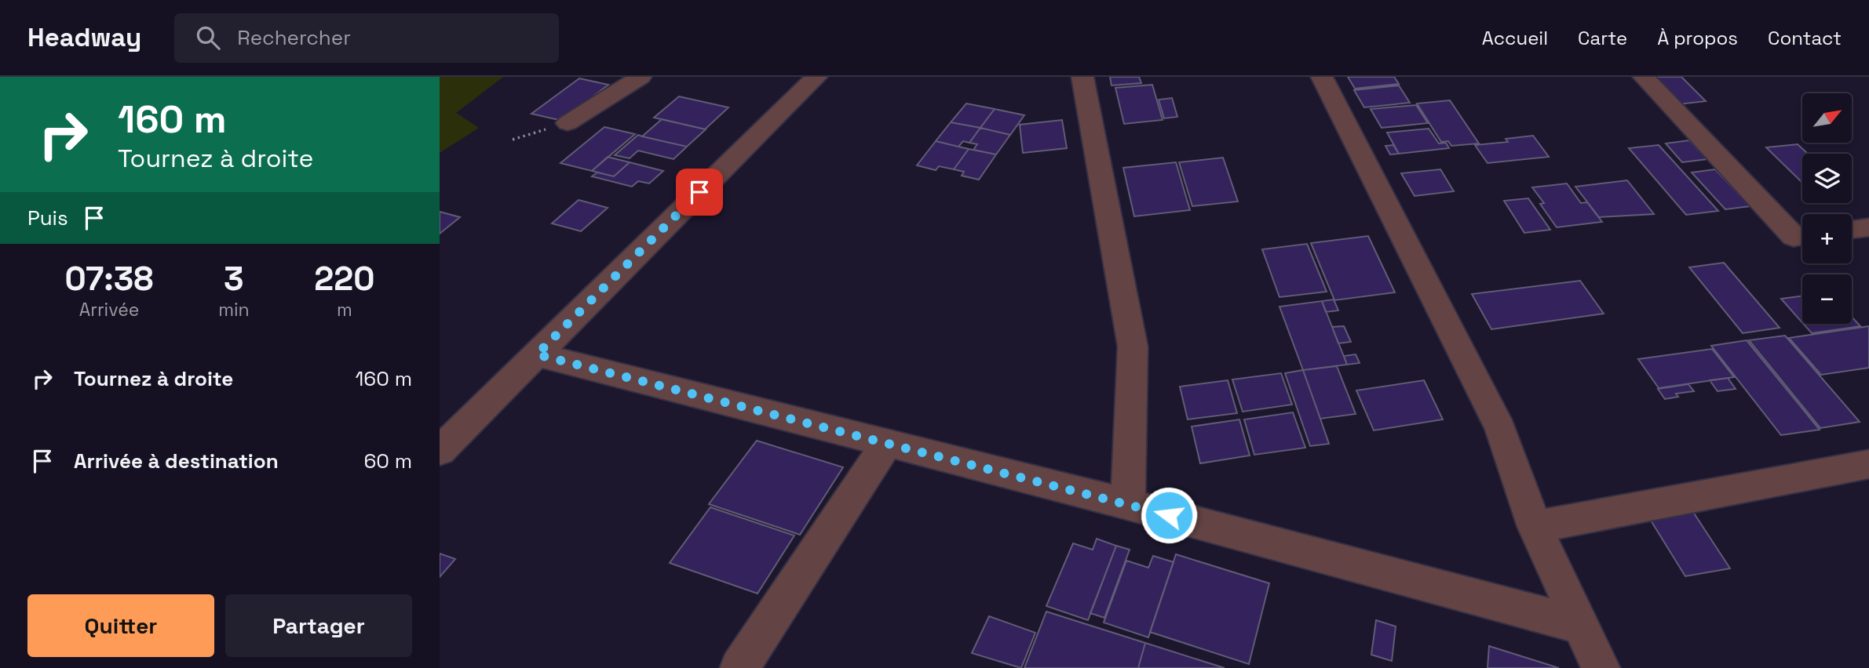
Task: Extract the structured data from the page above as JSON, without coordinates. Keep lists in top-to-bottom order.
{
  "north": "top right",
  "page": {
    "header": "Headway",
    "search": "Rechercher",
    "nav": [
      "Accueil",
      "Carte",
      "À propos",
      "Contact"
    ],
    "turn": ["160 m", "Tournez à droite"],
    "map_buttons": ["+", "−"],
    "then": "Puis",
    "eta": [
      "07:38",
      "Arrivée",
      "3",
      "min",
      "220",
      "m"
    ],
    "list": [
      {
        "name": "Tournez à droite",
        "value": "160 m"
      },
      {
        "name": "Arrivée à destination",
        "value": "60 m"
      }
    ],
    "buttons": ["Quitter", "Partager"]
  }
}
